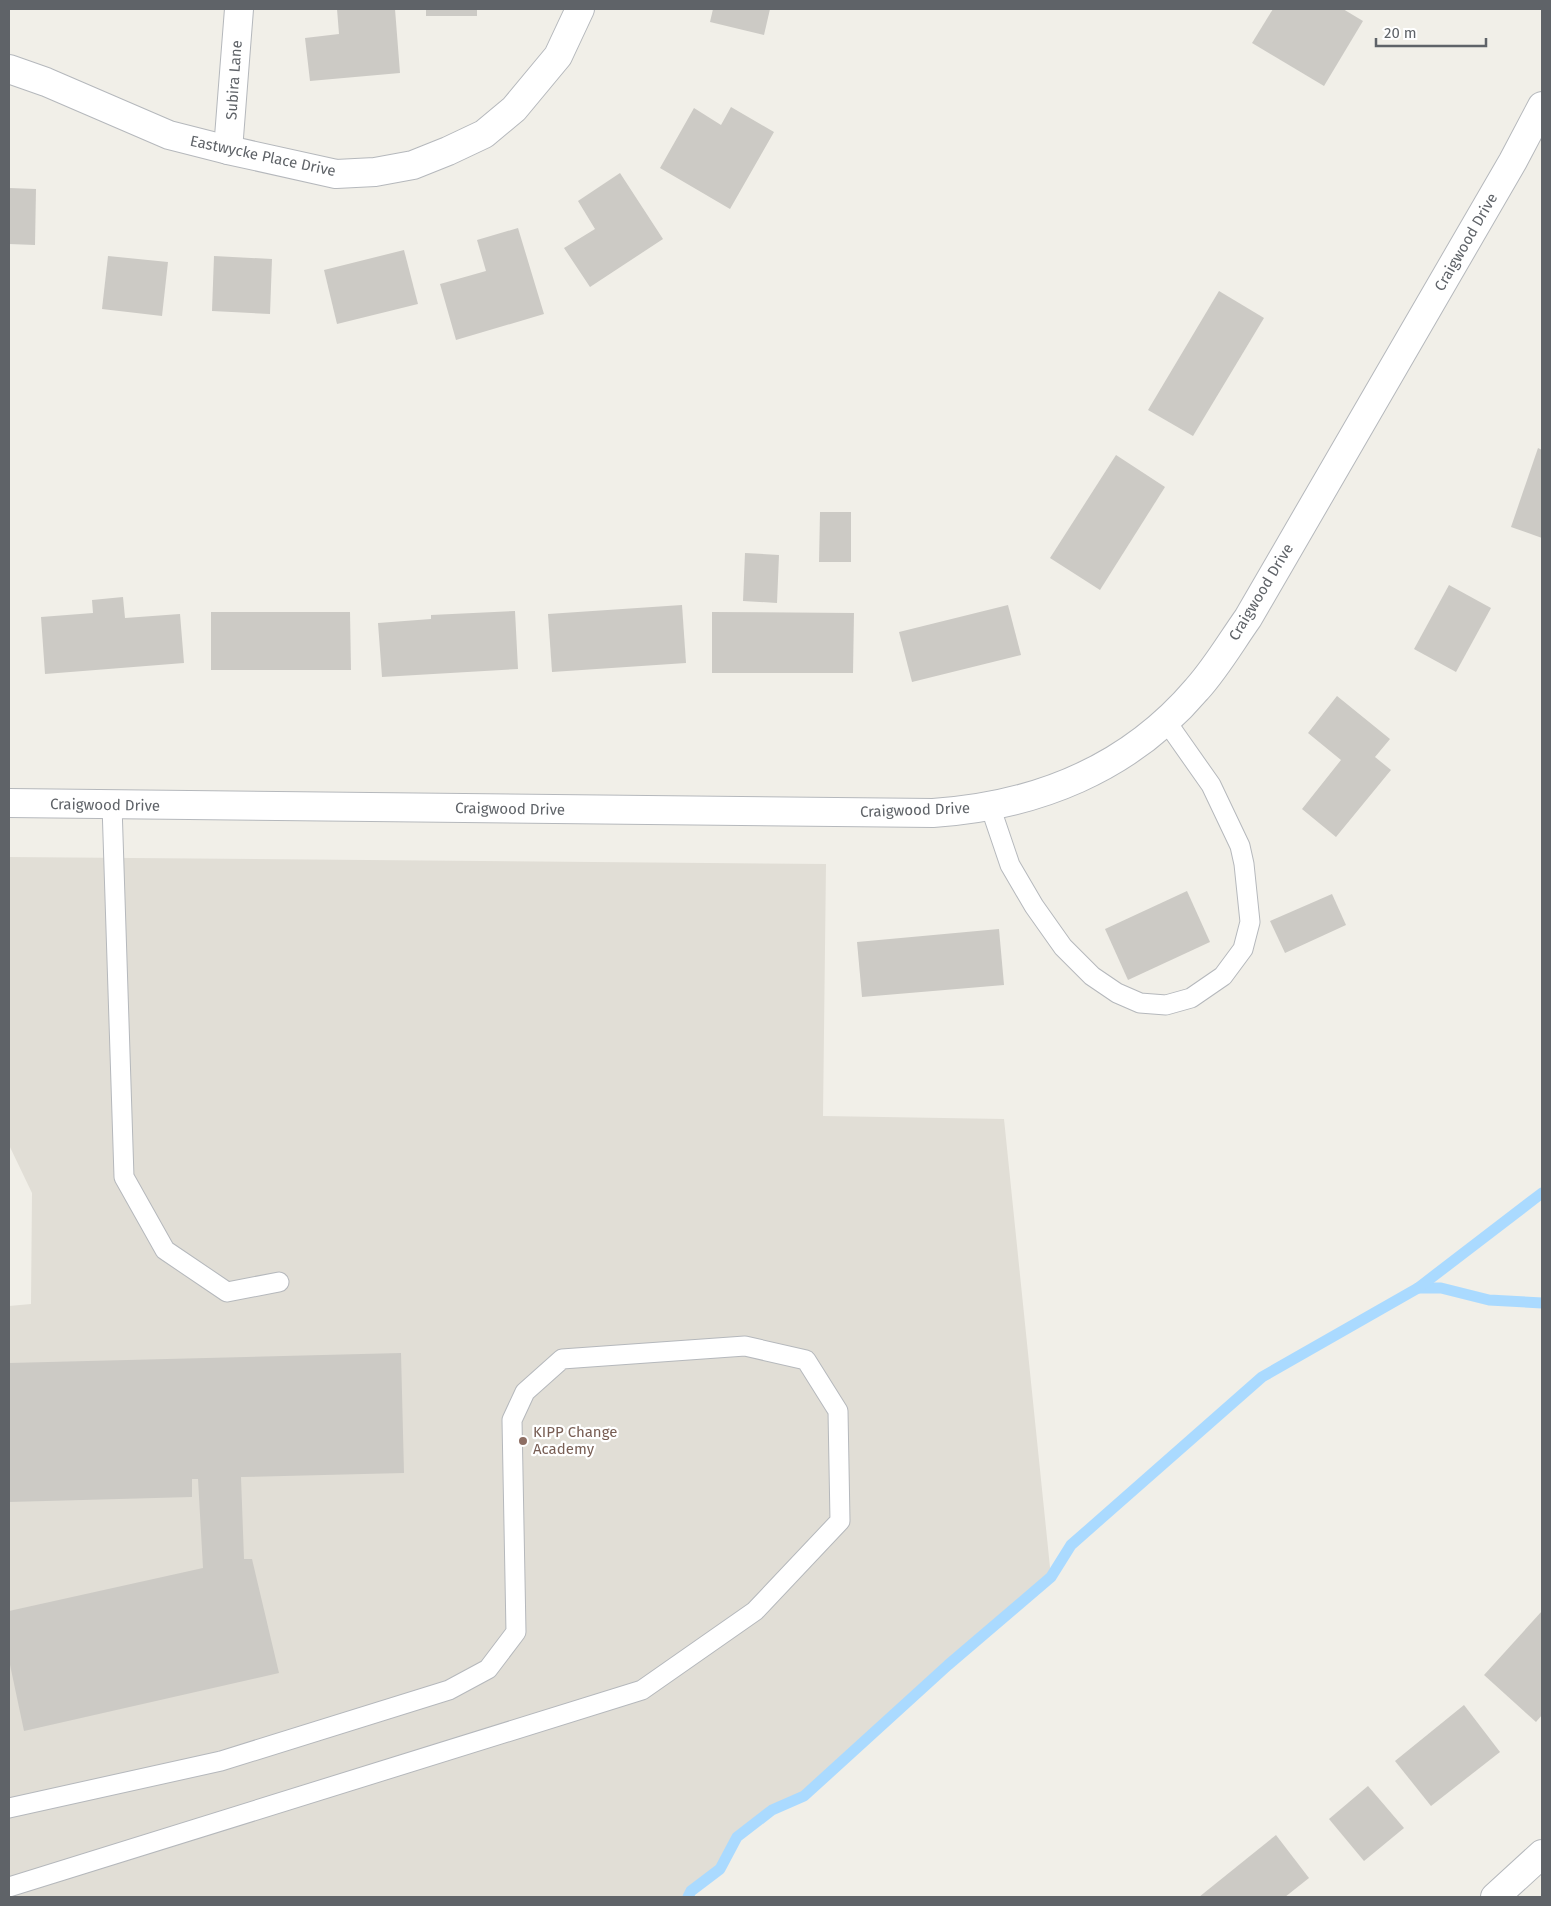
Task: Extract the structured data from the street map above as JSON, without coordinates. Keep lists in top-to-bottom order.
{
  "streets": {
    "street": ["Subira Lane", "Eastwycke Place Drive", "Craigwood Drive"]
  },
  "crossings": [
    ["Subira Lane", "Eastwycke Place Drive"]
  ],
  "places": ["KIPP Change Academy"],
  "scale_bar": "20 m"
}
